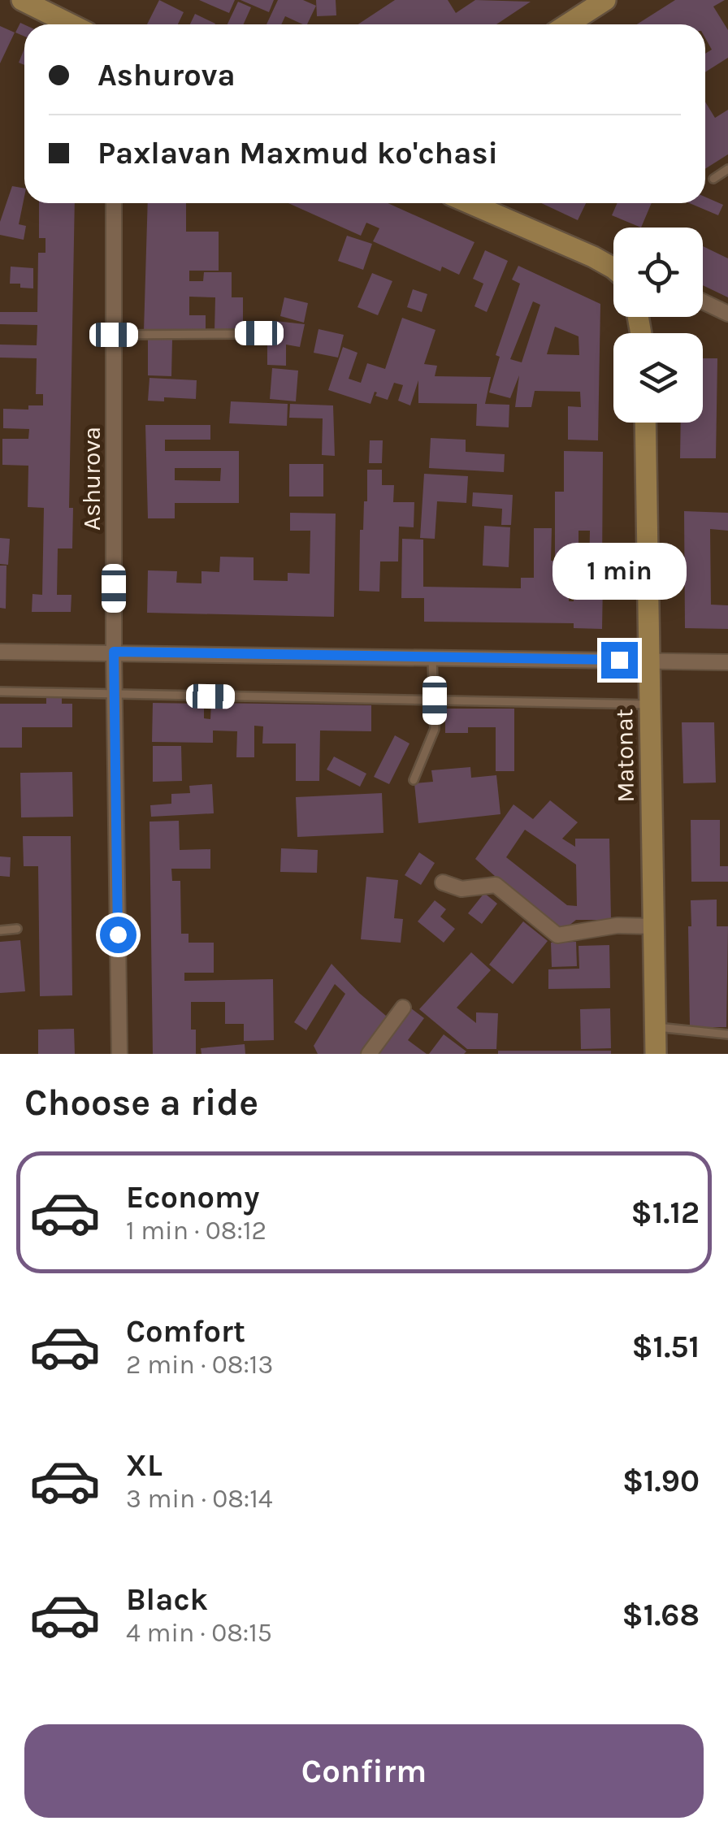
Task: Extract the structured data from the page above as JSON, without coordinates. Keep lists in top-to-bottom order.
{
  "streets": {
    "main road": ["Matonat"],
    "street": ["Ashurova"]
  },
  "page": {
    "banner": ["Ashurova", "Paxlavan Maxmud ko'chasi"],
    "bubble": "1 min",
    "heading": "Choose a ride",
    "list": [
      {
        "name": "Economy",
        "note": "1 min · 08:12",
        "value": "$1.12"
      },
      {
        "name": "Comfort",
        "note": "2 min · 08:13",
        "value": "$1.51"
      },
      {
        "name": "XL",
        "note": "3 min · 08:14",
        "value": "$1.90"
      },
      {
        "name": "Black",
        "note": "4 min · 08:15",
        "value": "$1.68"
      }
    ],
    "buttons": "Confirm"
  }
}
